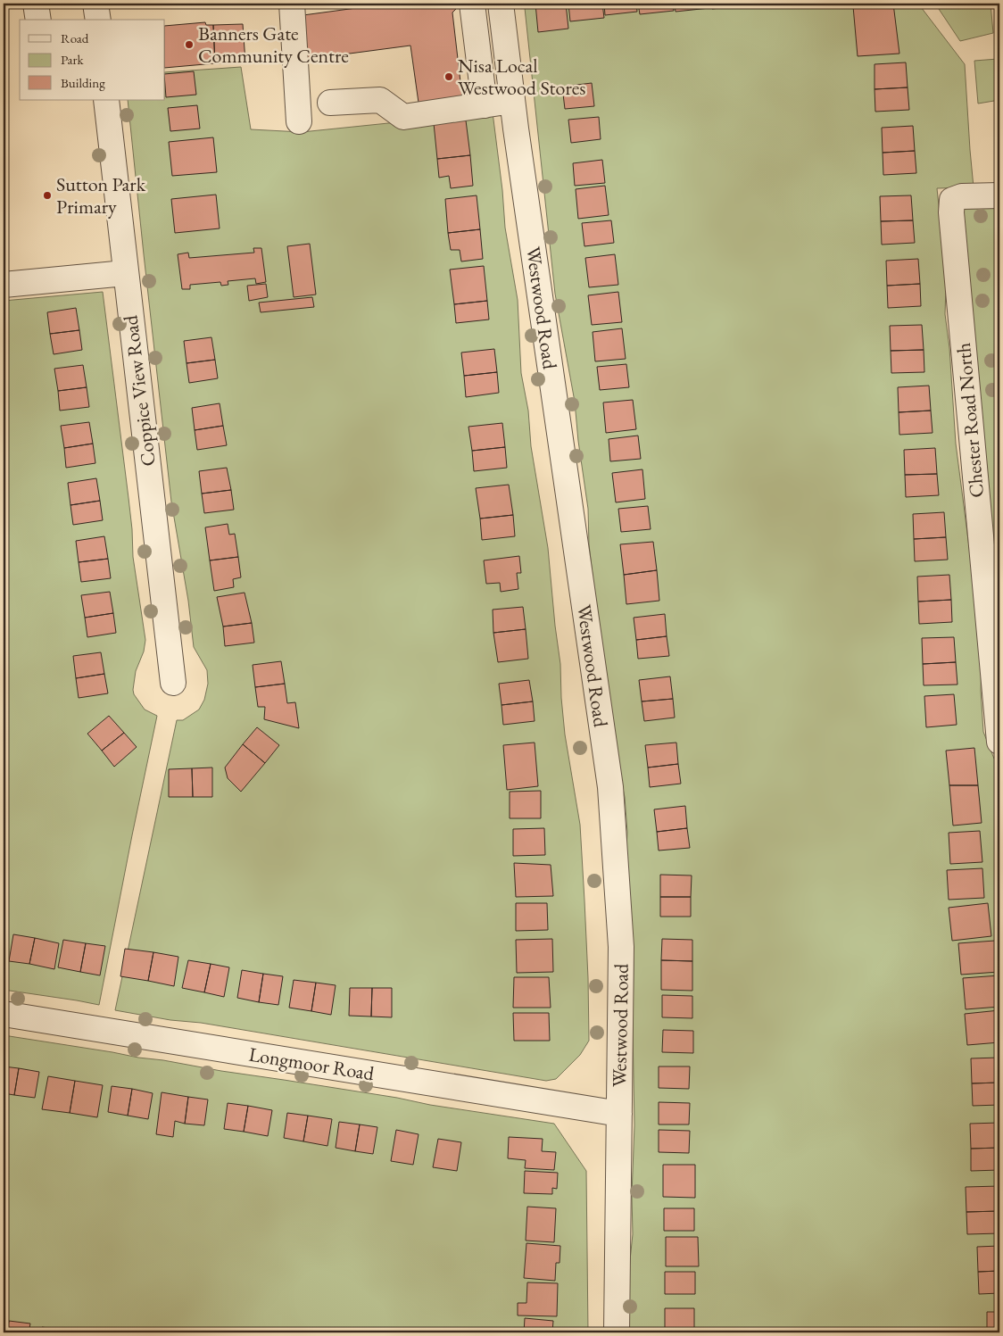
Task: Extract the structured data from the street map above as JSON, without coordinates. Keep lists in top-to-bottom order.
{
  "streets": {
    "street": [
      "Westwood Road",
      "Coppice View Road",
      "Chester Road North",
      "Longmoor Road"
    ]
  },
  "crossings": [
    ["Westwood Road", "Longmoor Road"]
  ],
  "places": ["Banners Gate Community Centre", "Nisa Local Westwood Stores", "Sutton Park Primary"],
  "legend": ["Road", "Park", "Building"]
}
